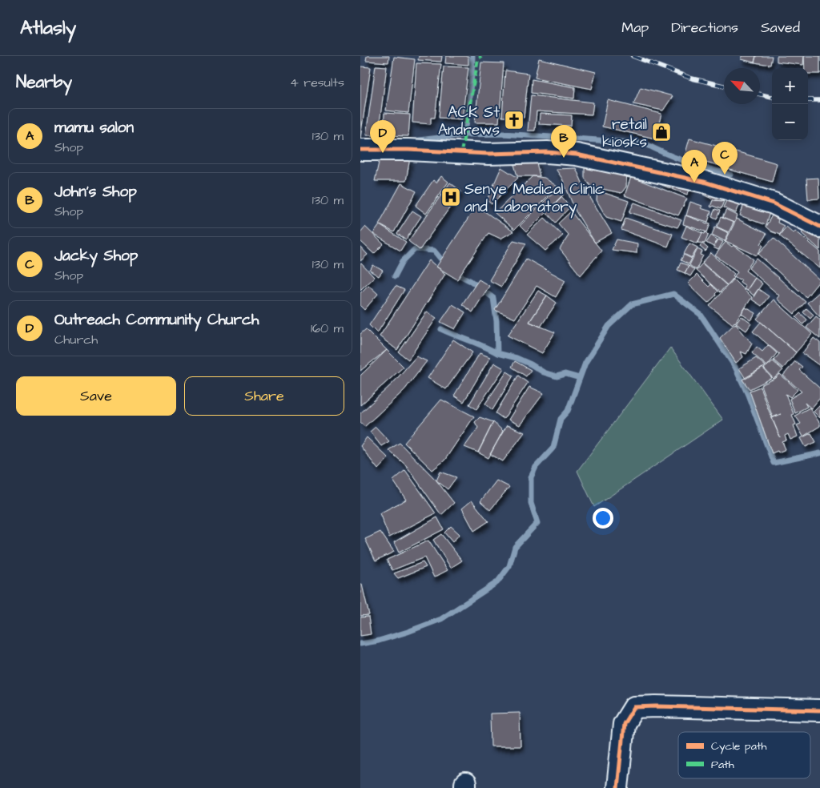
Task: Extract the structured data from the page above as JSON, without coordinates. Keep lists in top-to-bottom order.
{
  "places": {
    "church": ["ACK St Andrews"],
    "shop": ["retail kiosks"],
    "hospital": ["Senye Medical Clinic and Laboratory"]
  },
  "legend": ["Cycle path", "Path"],
  "north": "top left",
  "page": {
    "header": "Atlasly",
    "nav": ["Map", "Directions", "Saved"],
    "heading": ["Nearby", "4 results"],
    "map_buttons": ["+", "−"],
    "list": [
      {
        "mark": "A",
        "name": "mamu salon",
        "note": "Shop",
        "value": "130 m"
      },
      {
        "mark": "B",
        "name": "John's Shop",
        "note": "Shop",
        "value": "130 m"
      },
      {
        "mark": "C",
        "name": "Jacky Shop",
        "note": "Shop",
        "value": "130 m"
      },
      {
        "mark": "D",
        "name": "Outreach Community Church",
        "note": "Church",
        "value": "160 m"
      }
    ],
    "pins": [
      "D",
      "B",
      "C",
      "A"
    ],
    "buttons": ["Save", "Share"]
  }
}
